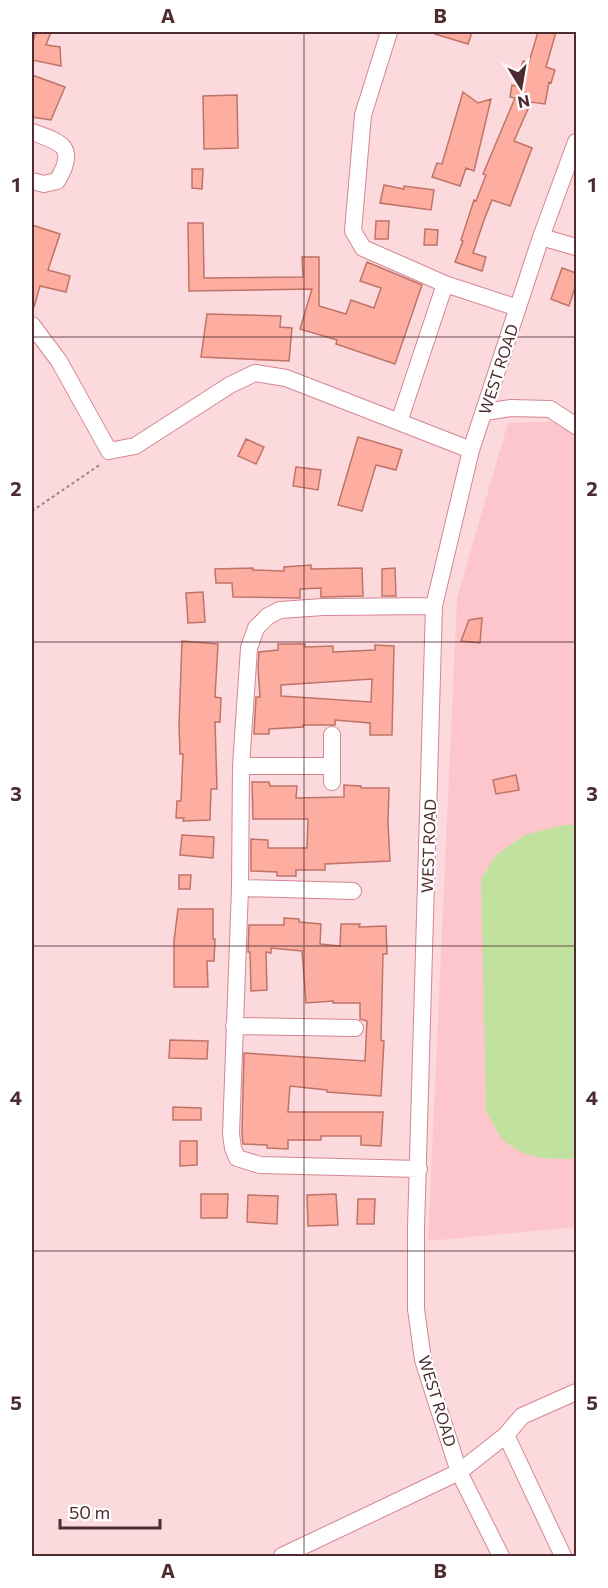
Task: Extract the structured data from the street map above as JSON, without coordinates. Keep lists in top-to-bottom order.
{
  "streets": {
    "street": ["WEST ROAD"]
  },
  "scale_bar": "50 m",
  "north": "bottom",
  "grid": {
    "columns": ["A", "B"],
    "rows": [
      "1",
      "2",
      "3",
      "4",
      "5"
    ]
  }
}
